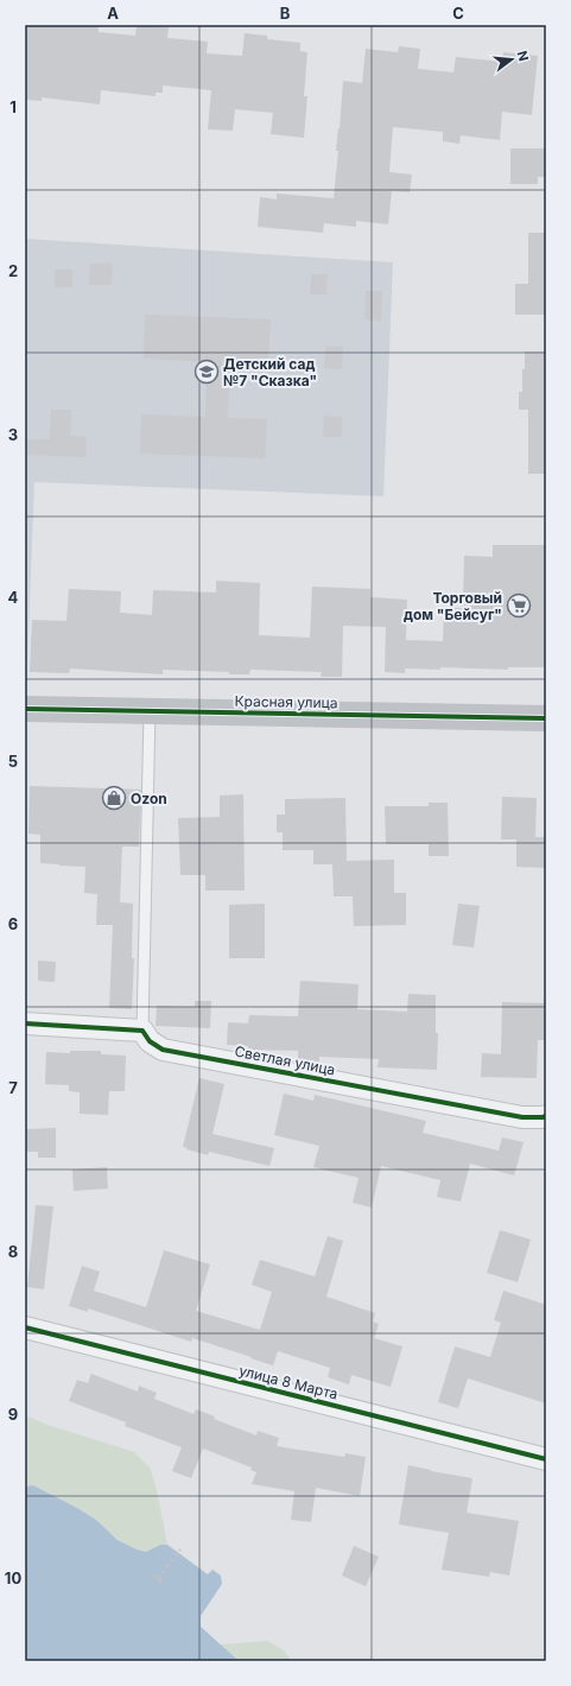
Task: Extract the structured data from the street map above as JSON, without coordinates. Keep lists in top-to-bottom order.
{
  "streets": {
    "street": ["Красная улица", "Светлая улица", "улица 8 Марта"]
  },
  "places": {
    "school or university": ["Детский сад №7 \"Сказка\""],
    "supermarket": ["Торговый дом \"Бейсуг\""],
    "shop": ["Ozon"]
  },
  "north": "right",
  "grid": {
    "columns": ["A", "B", "C"],
    "rows": [
      "1",
      "2",
      "3",
      "4",
      "5",
      "6",
      "7",
      "8",
      "9",
      "10"
    ]
  }
}
